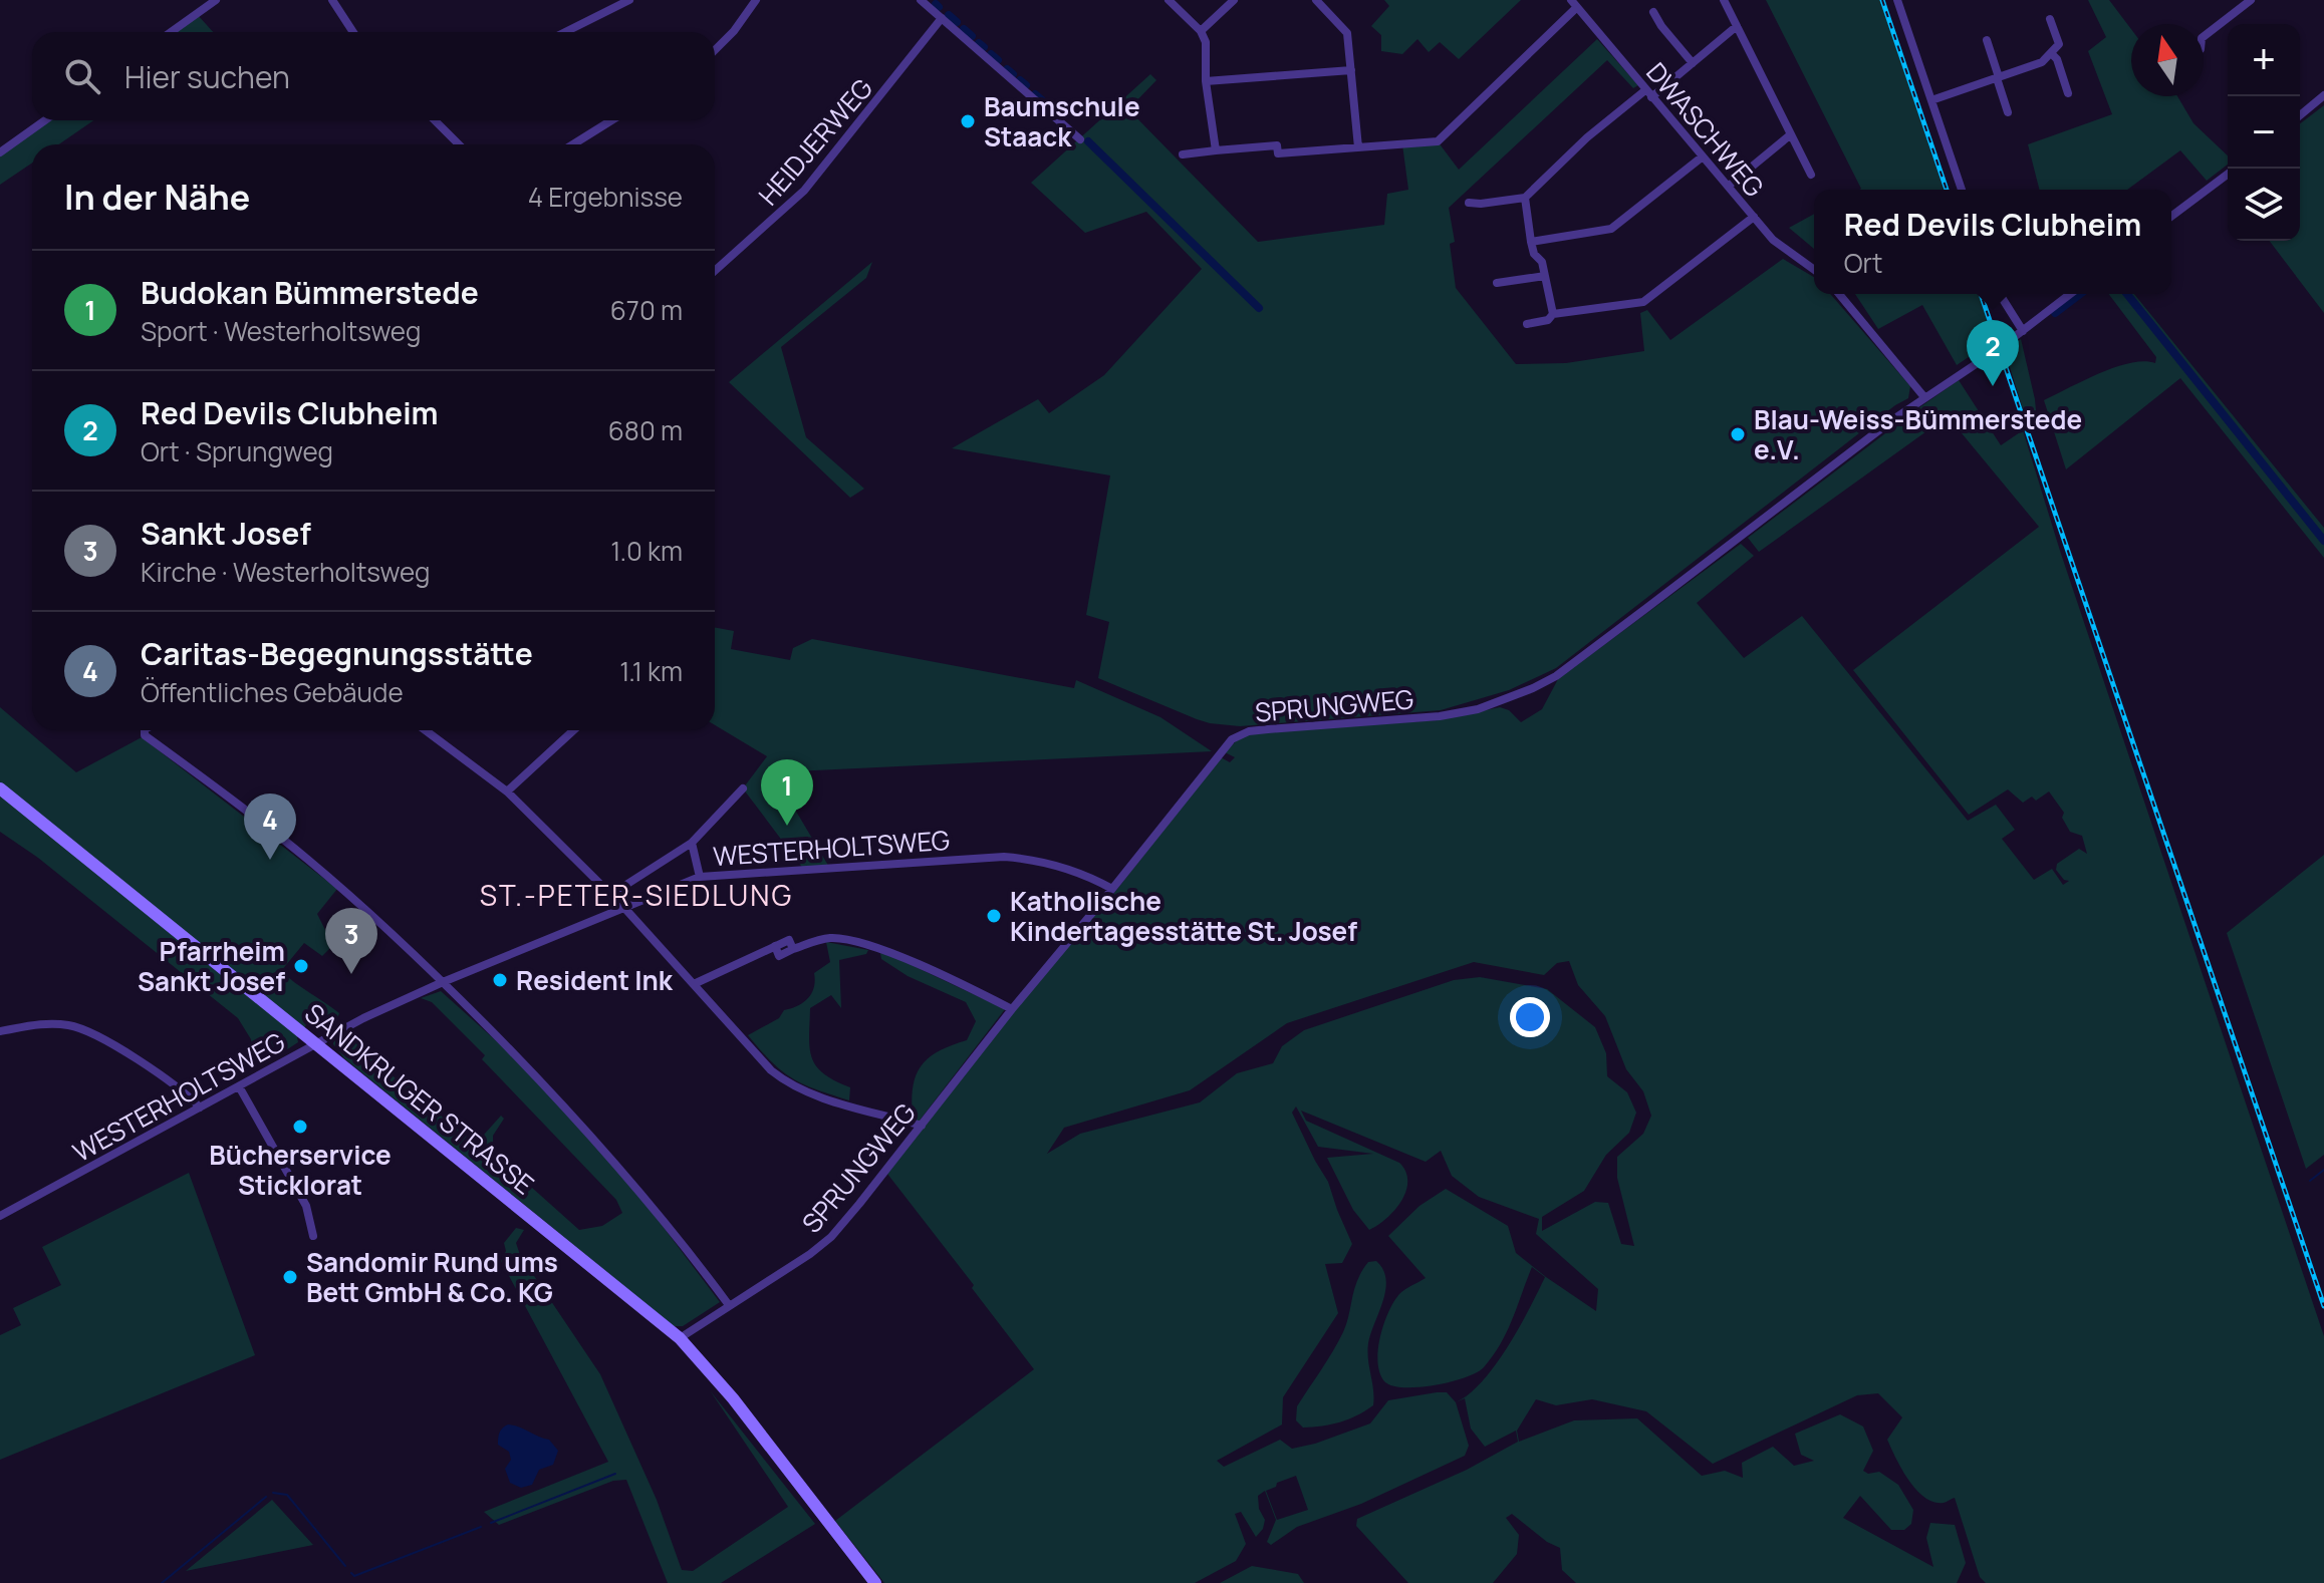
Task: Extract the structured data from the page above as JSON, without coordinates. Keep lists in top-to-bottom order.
{
  "streets": {
    "street": [
      "DWASCHWEG",
      "HEIDJERWEG",
      "SPRUNGWEG",
      "WESTERHOLTSWEG",
      "SANDKRUGER STRASSE"
    ]
  },
  "crossings": [
    ["SPRUNGWEG", "WESTERHOLTSWEG"],
    ["SPRUNGWEG", "SANDKRUGER STRASSE"],
    ["WESTERHOLTSWEG", "SANDKRUGER STRASSE"]
  ],
  "districts": ["ST.-PETER-SIEDLUNG"],
  "places": [
    "Baumschule Staack",
    "Blau-Weiss-Bümmerstede e.V.",
    "Katholische Kindertagesstätte St. Josef",
    "Pfarrheim Sankt Josef",
    "Resident Ink",
    "Bücherservice Sticklorat",
    "Sandomir Rund ums Bett GmbH & Co. KG"
  ],
  "north": "top",
  "page": {
    "map_buttons": ["+", "−"],
    "search": "Hier suchen",
    "heading": ["In der Nähe", "4 Ergebnisse"],
    "popup": ["Red Devils Clubheim", "Ort"],
    "list": [
      {
        "mark": "1",
        "name": "Budokan Bümmerstede",
        "note": "Sport · Westerholtsweg",
        "value": "670 m"
      },
      {
        "mark": "2",
        "name": "Red Devils Clubheim",
        "note": "Ort · Sprungweg",
        "value": "680 m"
      },
      {
        "mark": "3",
        "name": "Sankt Josef",
        "note": "Kirche · Westerholtsweg",
        "value": "1.0 km"
      },
      {
        "mark": "4",
        "name": "Caritas-Begegnungsstätte",
        "note": "Öffentliches Gebäude",
        "value": "1.1 km"
      }
    ],
    "pins": [
      "2",
      "1",
      "4",
      "3"
    ]
  }
}
